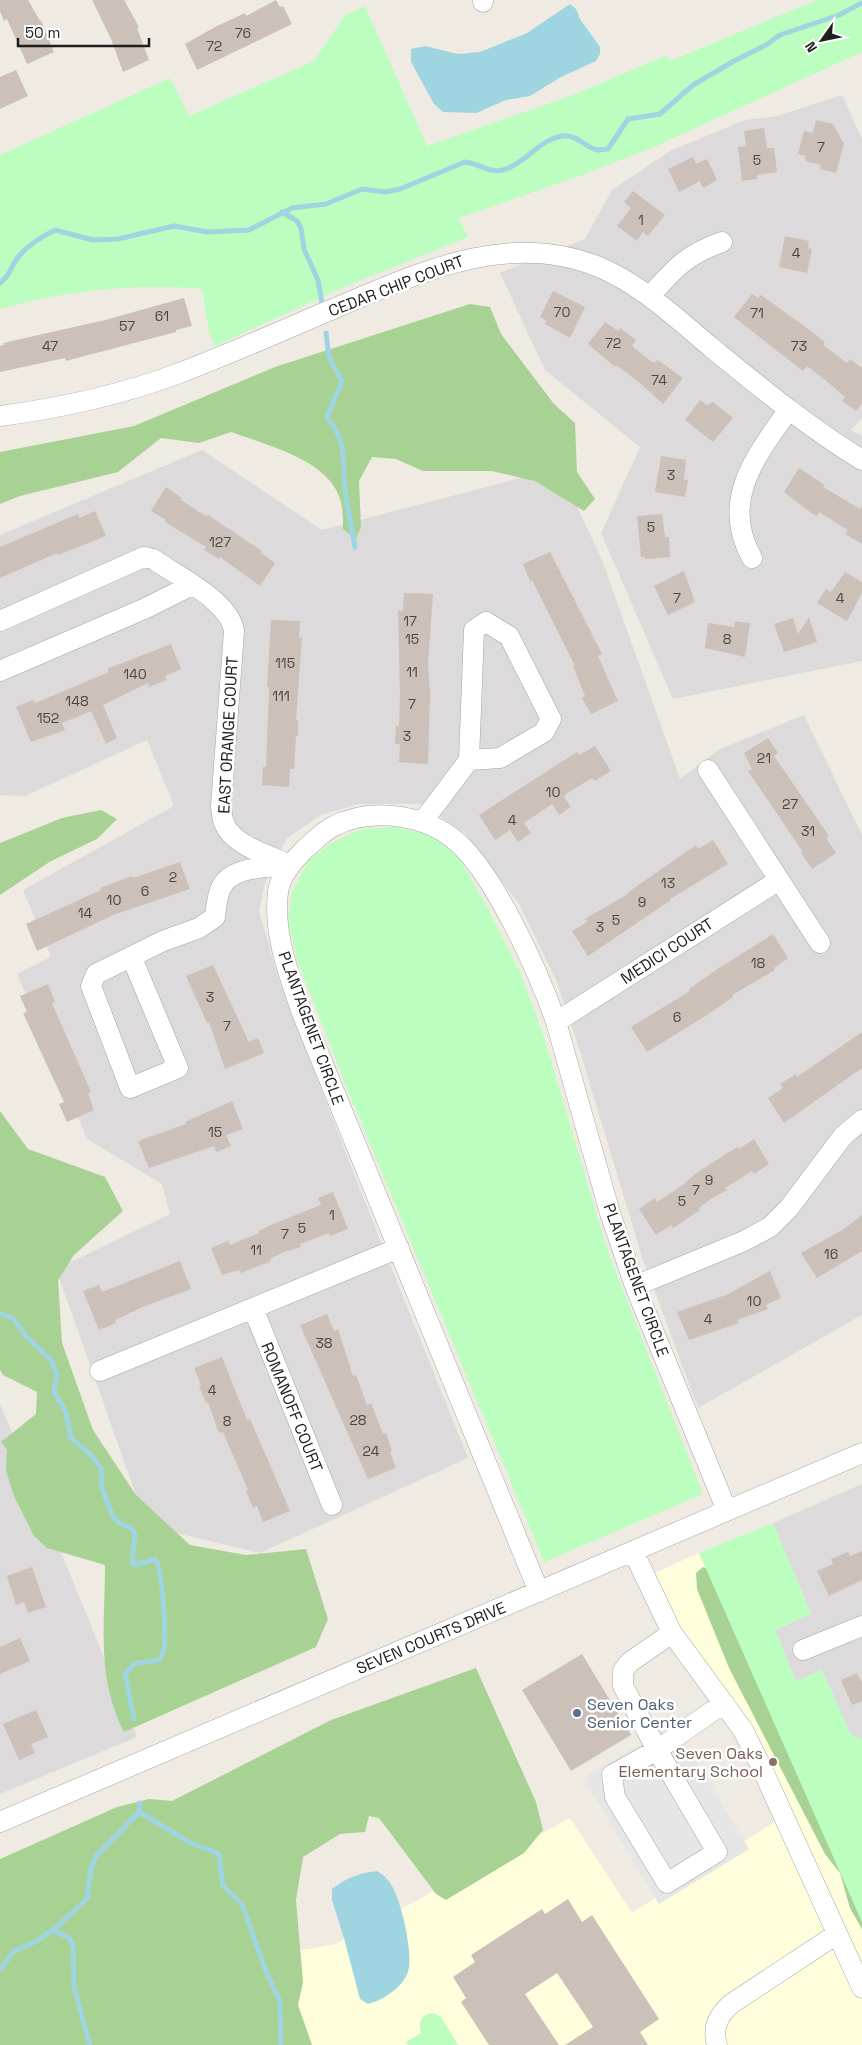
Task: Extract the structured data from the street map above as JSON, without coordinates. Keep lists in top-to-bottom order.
{
  "streets": {
    "street": [
      "CEDAR CHIP COURT",
      "EAST ORANGE COURT",
      "MEDICI COURT",
      "PLANTAGENET CIRCLE",
      "ROMANOFF COURT",
      "SEVEN COURTS DRIVE"
    ]
  },
  "crossings": [
    ["EAST ORANGE COURT", "PLANTAGENET CIRCLE"],
    ["MEDICI COURT", "PLANTAGENET CIRCLE"],
    ["PLANTAGENET CIRCLE", "SEVEN COURTS DRIVE"]
  ],
  "places": ["Seven Oaks Senior Center", "Seven Oaks Elementary School"],
  "house_numbers": [
    "76",
    "72",
    "7",
    "5",
    "1",
    "4",
    "70",
    "71",
    "61",
    "57",
    "72",
    "47",
    "73",
    "74",
    "3",
    "5",
    "127",
    "7",
    "4",
    "17",
    "15",
    "8",
    "115",
    "11",
    "140",
    "111",
    "148",
    "7",
    "152",
    "3",
    "21",
    "10",
    "27",
    "4",
    "31",
    "2",
    "13",
    "6",
    "10",
    "9",
    "14",
    "5",
    "3",
    "18",
    "3",
    "6",
    "7",
    "15",
    "9",
    "7",
    "5",
    "1",
    "5",
    "7",
    "11",
    "16",
    "10",
    "4",
    "38",
    "4",
    "28",
    "8",
    "24"
  ],
  "scale_bar": "50 m",
  "north": "bottom left"
}
